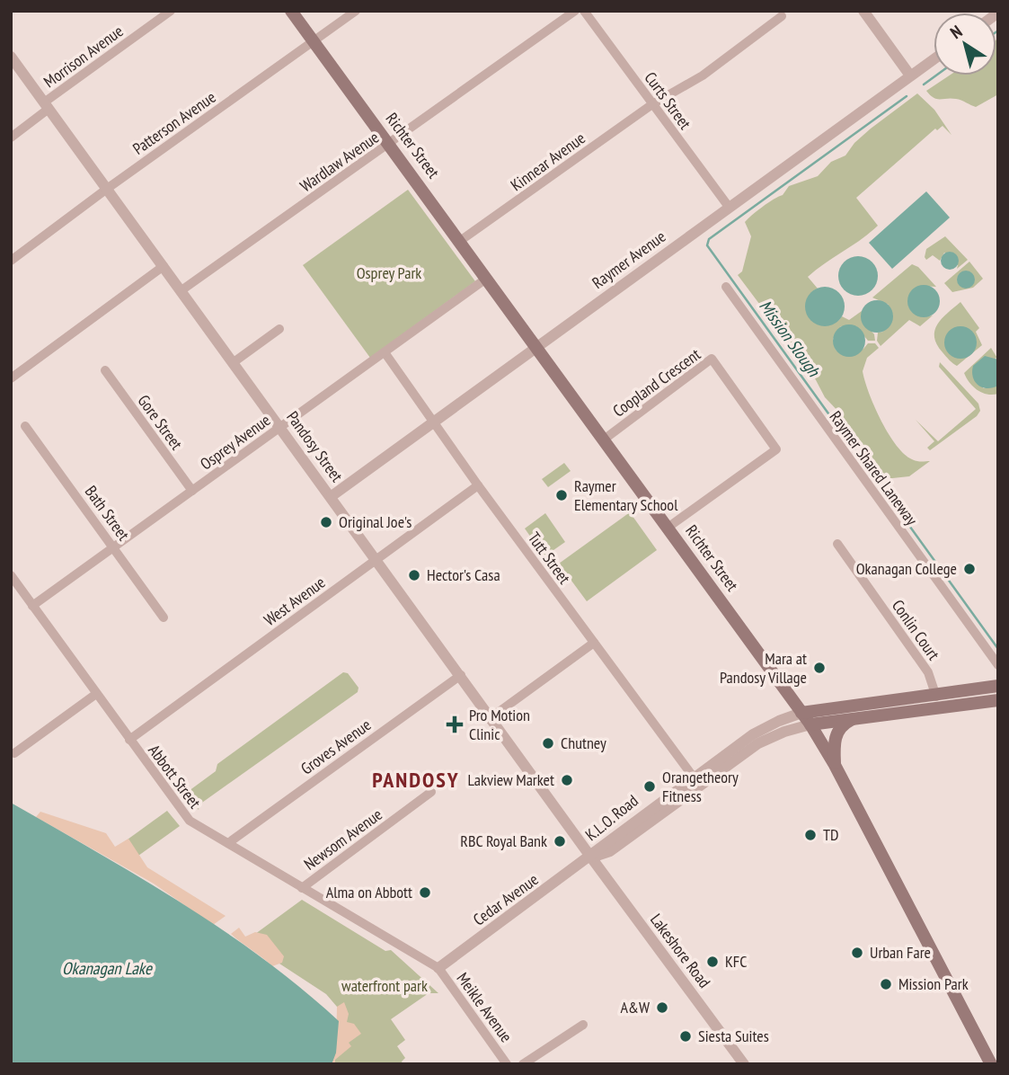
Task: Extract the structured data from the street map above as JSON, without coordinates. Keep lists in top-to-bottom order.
{
  "streets": {
    "main road": ["Richter Street", "K.L.O. Road"],
    "street": [
      "Morrison Avenue",
      "Curts Street",
      "Patterson Avenue",
      "Wardlaw Avenue",
      "Kinnear Avenue",
      "Raymer Avenue",
      "Coopland Crescent",
      "Gore Street",
      "Osprey Avenue",
      "Pandosy Street",
      "Raymer Shared Laneway",
      "Bath Street",
      "Tutt Street",
      "West Avenue",
      "Conlin Court",
      "Groves Avenue",
      "Abbott Street",
      "Newsom Avenue",
      "Cedar Avenue",
      "Lakeshore Road",
      "Meikle Avenue"
    ]
  },
  "crossings": [
    ["Morrison Avenue", "Pandosy Street"],
    ["Curts Street", "Kinnear Avenue"],
    ["Curts Street", "Raymer Avenue"],
    ["Patterson Avenue", "Richter Street"],
    ["Patterson Avenue", "Pandosy Street"],
    ["Richter Street", "Wardlaw Avenue"],
    ["Richter Street", "Kinnear Avenue"],
    ["Richter Street", "Raymer Avenue"],
    ["Richter Street", "Coopland Crescent"],
    ["Richter Street", "Osprey Avenue"],
    ["Richter Street", "K.L.O. Road"],
    ["Wardlaw Avenue", "Pandosy Street"],
    ["Raymer Avenue", "Pandosy Street"],
    ["Raymer Avenue", "Tutt Street"],
    ["Gore Street", "Osprey Avenue"],
    ["Osprey Avenue", "Pandosy Street"],
    ["Osprey Avenue", "Bath Street"],
    ["Osprey Avenue", "Tutt Street"],
    ["Osprey Avenue", "Abbott Street"],
    ["Pandosy Street", "West Avenue"],
    ["Pandosy Street", "Groves Avenue"],
    ["Pandosy Street", "K.L.O. Road"],
    ["Pandosy Street", "Cedar Avenue"],
    ["Pandosy Street", "Lakeshore Road"],
    ["Tutt Street", "West Avenue"],
    ["Tutt Street", "K.L.O. Road"],
    ["West Avenue", "Abbott Street"],
    ["Conlin Court", "K.L.O. Road"],
    ["Groves Avenue", "Abbott Street"],
    ["Abbott Street", "Newsom Avenue"],
    ["Abbott Street", "Cedar Avenue"],
    ["Abbott Street", "Meikle Avenue"],
    ["K.L.O. Road", "Cedar Avenue"],
    ["K.L.O. Road", "Lakeshore Road"],
    ["Cedar Avenue", "Lakeshore Road"],
    ["Cedar Avenue", "Meikle Avenue"]
  ],
  "districts": ["PANDOSY"],
  "water": ["Mission Slough", "Okanagan Lake"],
  "parks": ["Osprey Park", "waterfront park"],
  "places": {
    "other": [
      "Raymer Elementary School",
      "Original Joe's",
      "Okanagan College",
      "Hector's Casa",
      "Mara at Pandosy Village",
      "Chutney",
      "Lakview Market",
      "Orangetheory Fitness",
      "TD",
      "RBC Royal Bank",
      "Alma on Abbott",
      "Urban Fare",
      "KFC",
      "Mission Park",
      "A&W",
      "Siesta Suites"
    ],
    "health": ["Pro Motion Clinic"]
  },
  "north": "top left"
}
